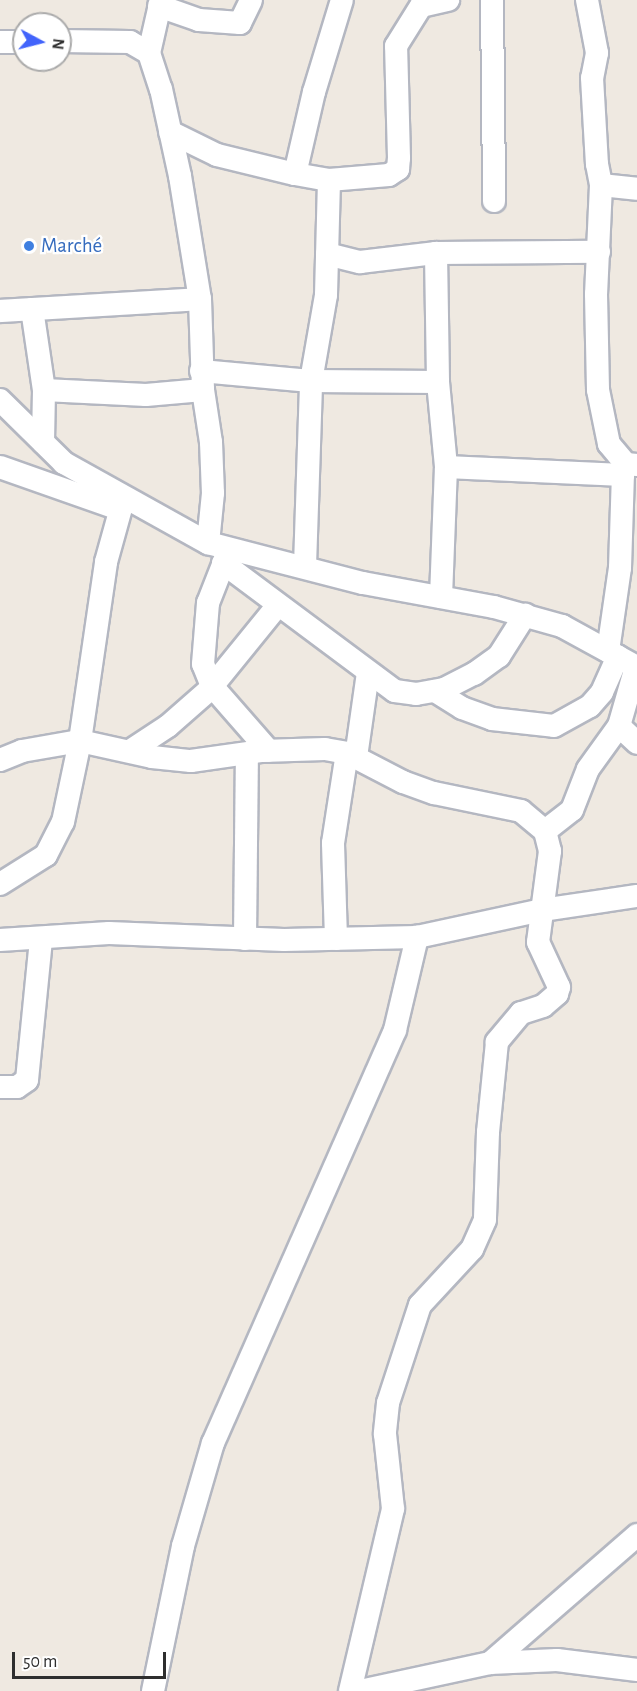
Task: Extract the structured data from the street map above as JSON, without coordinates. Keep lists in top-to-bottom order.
{
  "places": ["Marché"],
  "scale_bar": "50 m",
  "north": "right"
}
